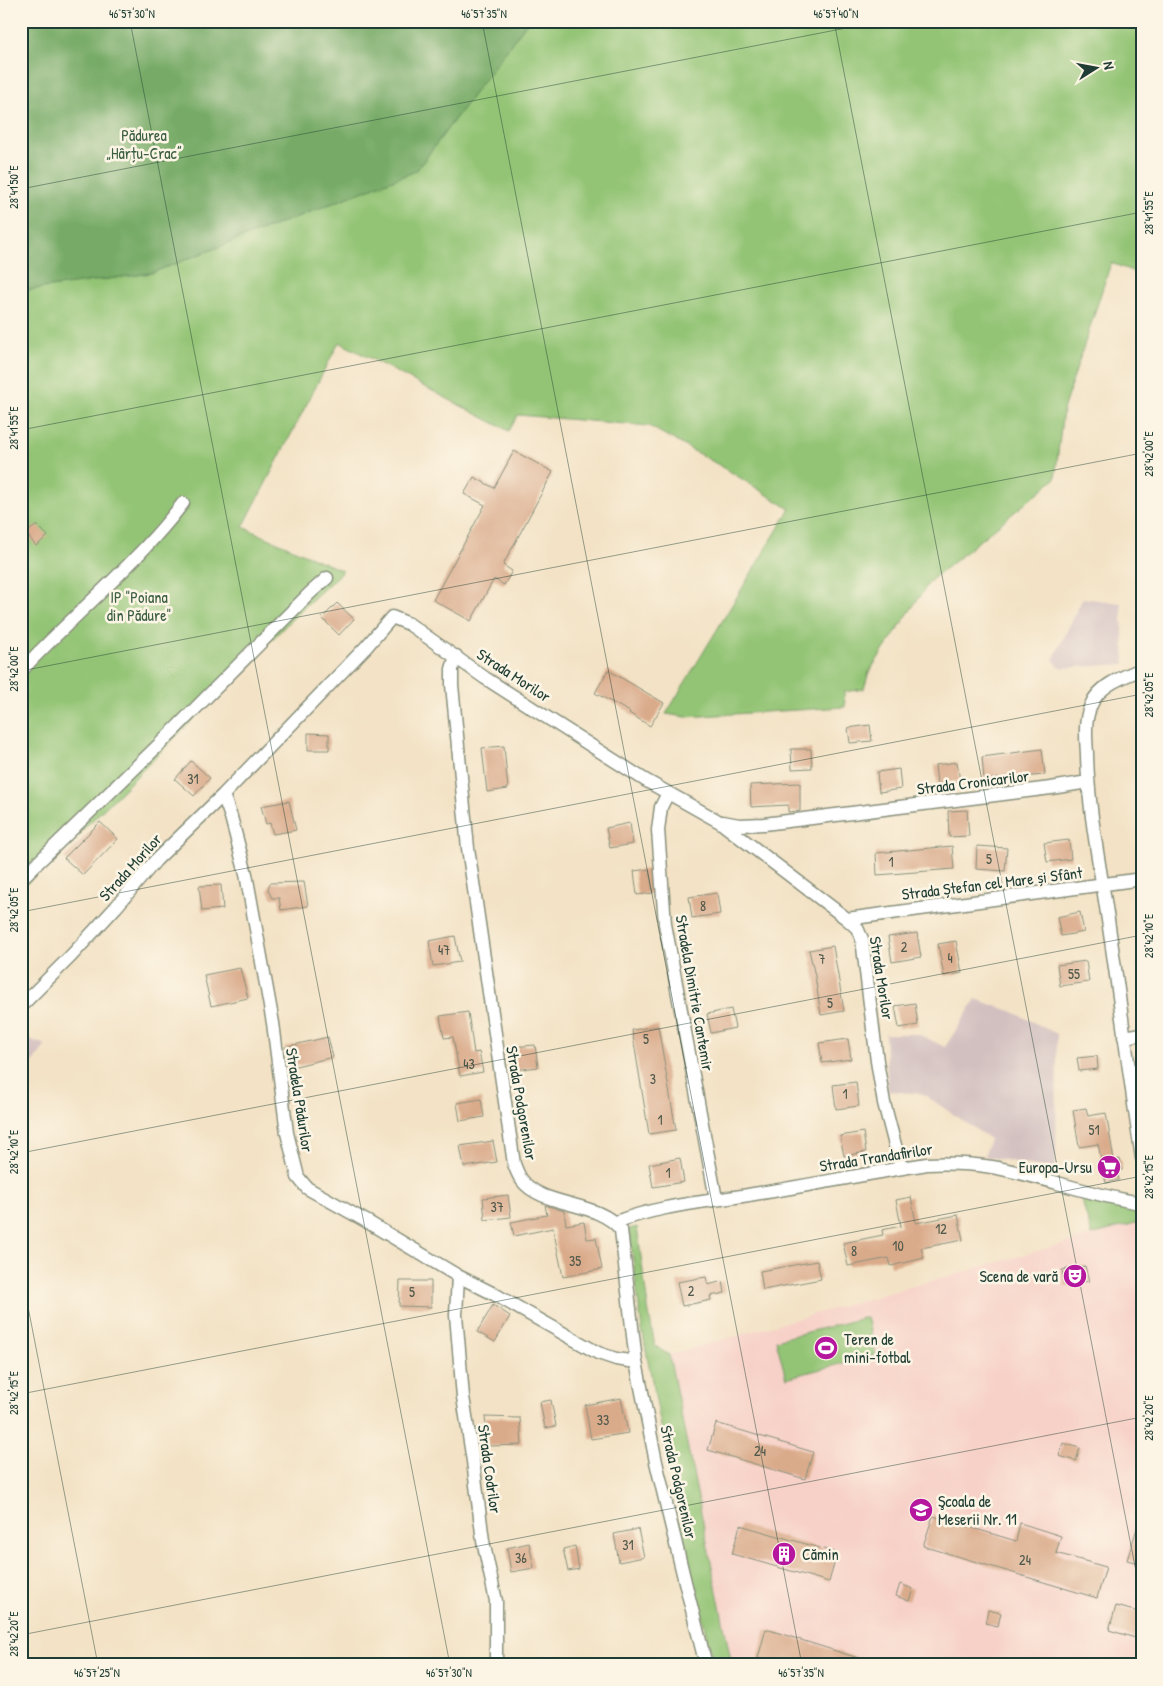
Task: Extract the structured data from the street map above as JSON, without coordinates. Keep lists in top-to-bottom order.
{
  "streets": {
    "street": [
      "Strada Morilor",
      "Strada Cronicarilor",
      "Strada Ștefan cel Mare și Sfânt",
      "Stradela Dimitrie Cantemir",
      "Stradela Pădurilor",
      "Strada Podgorenilor",
      "Strada Trandafirilor",
      "Strada Codrilor"
    ]
  },
  "crossings": [
    ["Strada Morilor", "Strada Cronicarilor"],
    ["Strada Morilor", "Strada Ștefan cel Mare și Sfânt"],
    ["Strada Morilor", "Stradela Dimitrie Cantemir"],
    ["Strada Morilor", "Stradela Pădurilor"],
    ["Strada Morilor", "Strada Podgorenilor"],
    ["Strada Morilor", "Strada Trandafirilor"],
    ["Stradela Dimitrie Cantemir", "Strada Trandafirilor"],
    ["Stradela Pădurilor", "Strada Podgorenilor"],
    ["Stradela Pădurilor", "Strada Codrilor"],
    ["Strada Podgorenilor", "Strada Trandafirilor"]
  ],
  "parks": ["Pădurea „Hârțu-Crac”", "IP \"Poiana din Pădure\""],
  "places": {
    "supermarket": ["Europa-Ursu"],
    "theatre": ["Scena de vară"],
    "sports": ["Teren de mini-fotbal"],
    "school or university": ["Şcoala de Meserii Nr. 11"],
    "building": ["Cămin"]
  },
  "house_numbers": [
    "31",
    "5",
    "1",
    "8",
    "2",
    "47",
    "4",
    "7",
    "55",
    "5",
    "5",
    "43",
    "3",
    "1",
    "1",
    "51",
    "1",
    "37",
    "12",
    "10",
    "8",
    "35",
    "2",
    "5",
    "33",
    "24",
    "31",
    "36",
    "24"
  ],
  "north": "right",
  "coordinates": [
    "46°57'30\"N",
    "46°57'35\"N",
    "46°57'40\"N",
    "28°41'50\"E",
    "28°41'55\"E",
    "28°42'00\"E",
    "28°42'05\"E",
    "28°42'10\"E",
    "28°42'15\"E",
    "28°42'20\"E",
    "46°57'25\"N"
  ]
}
